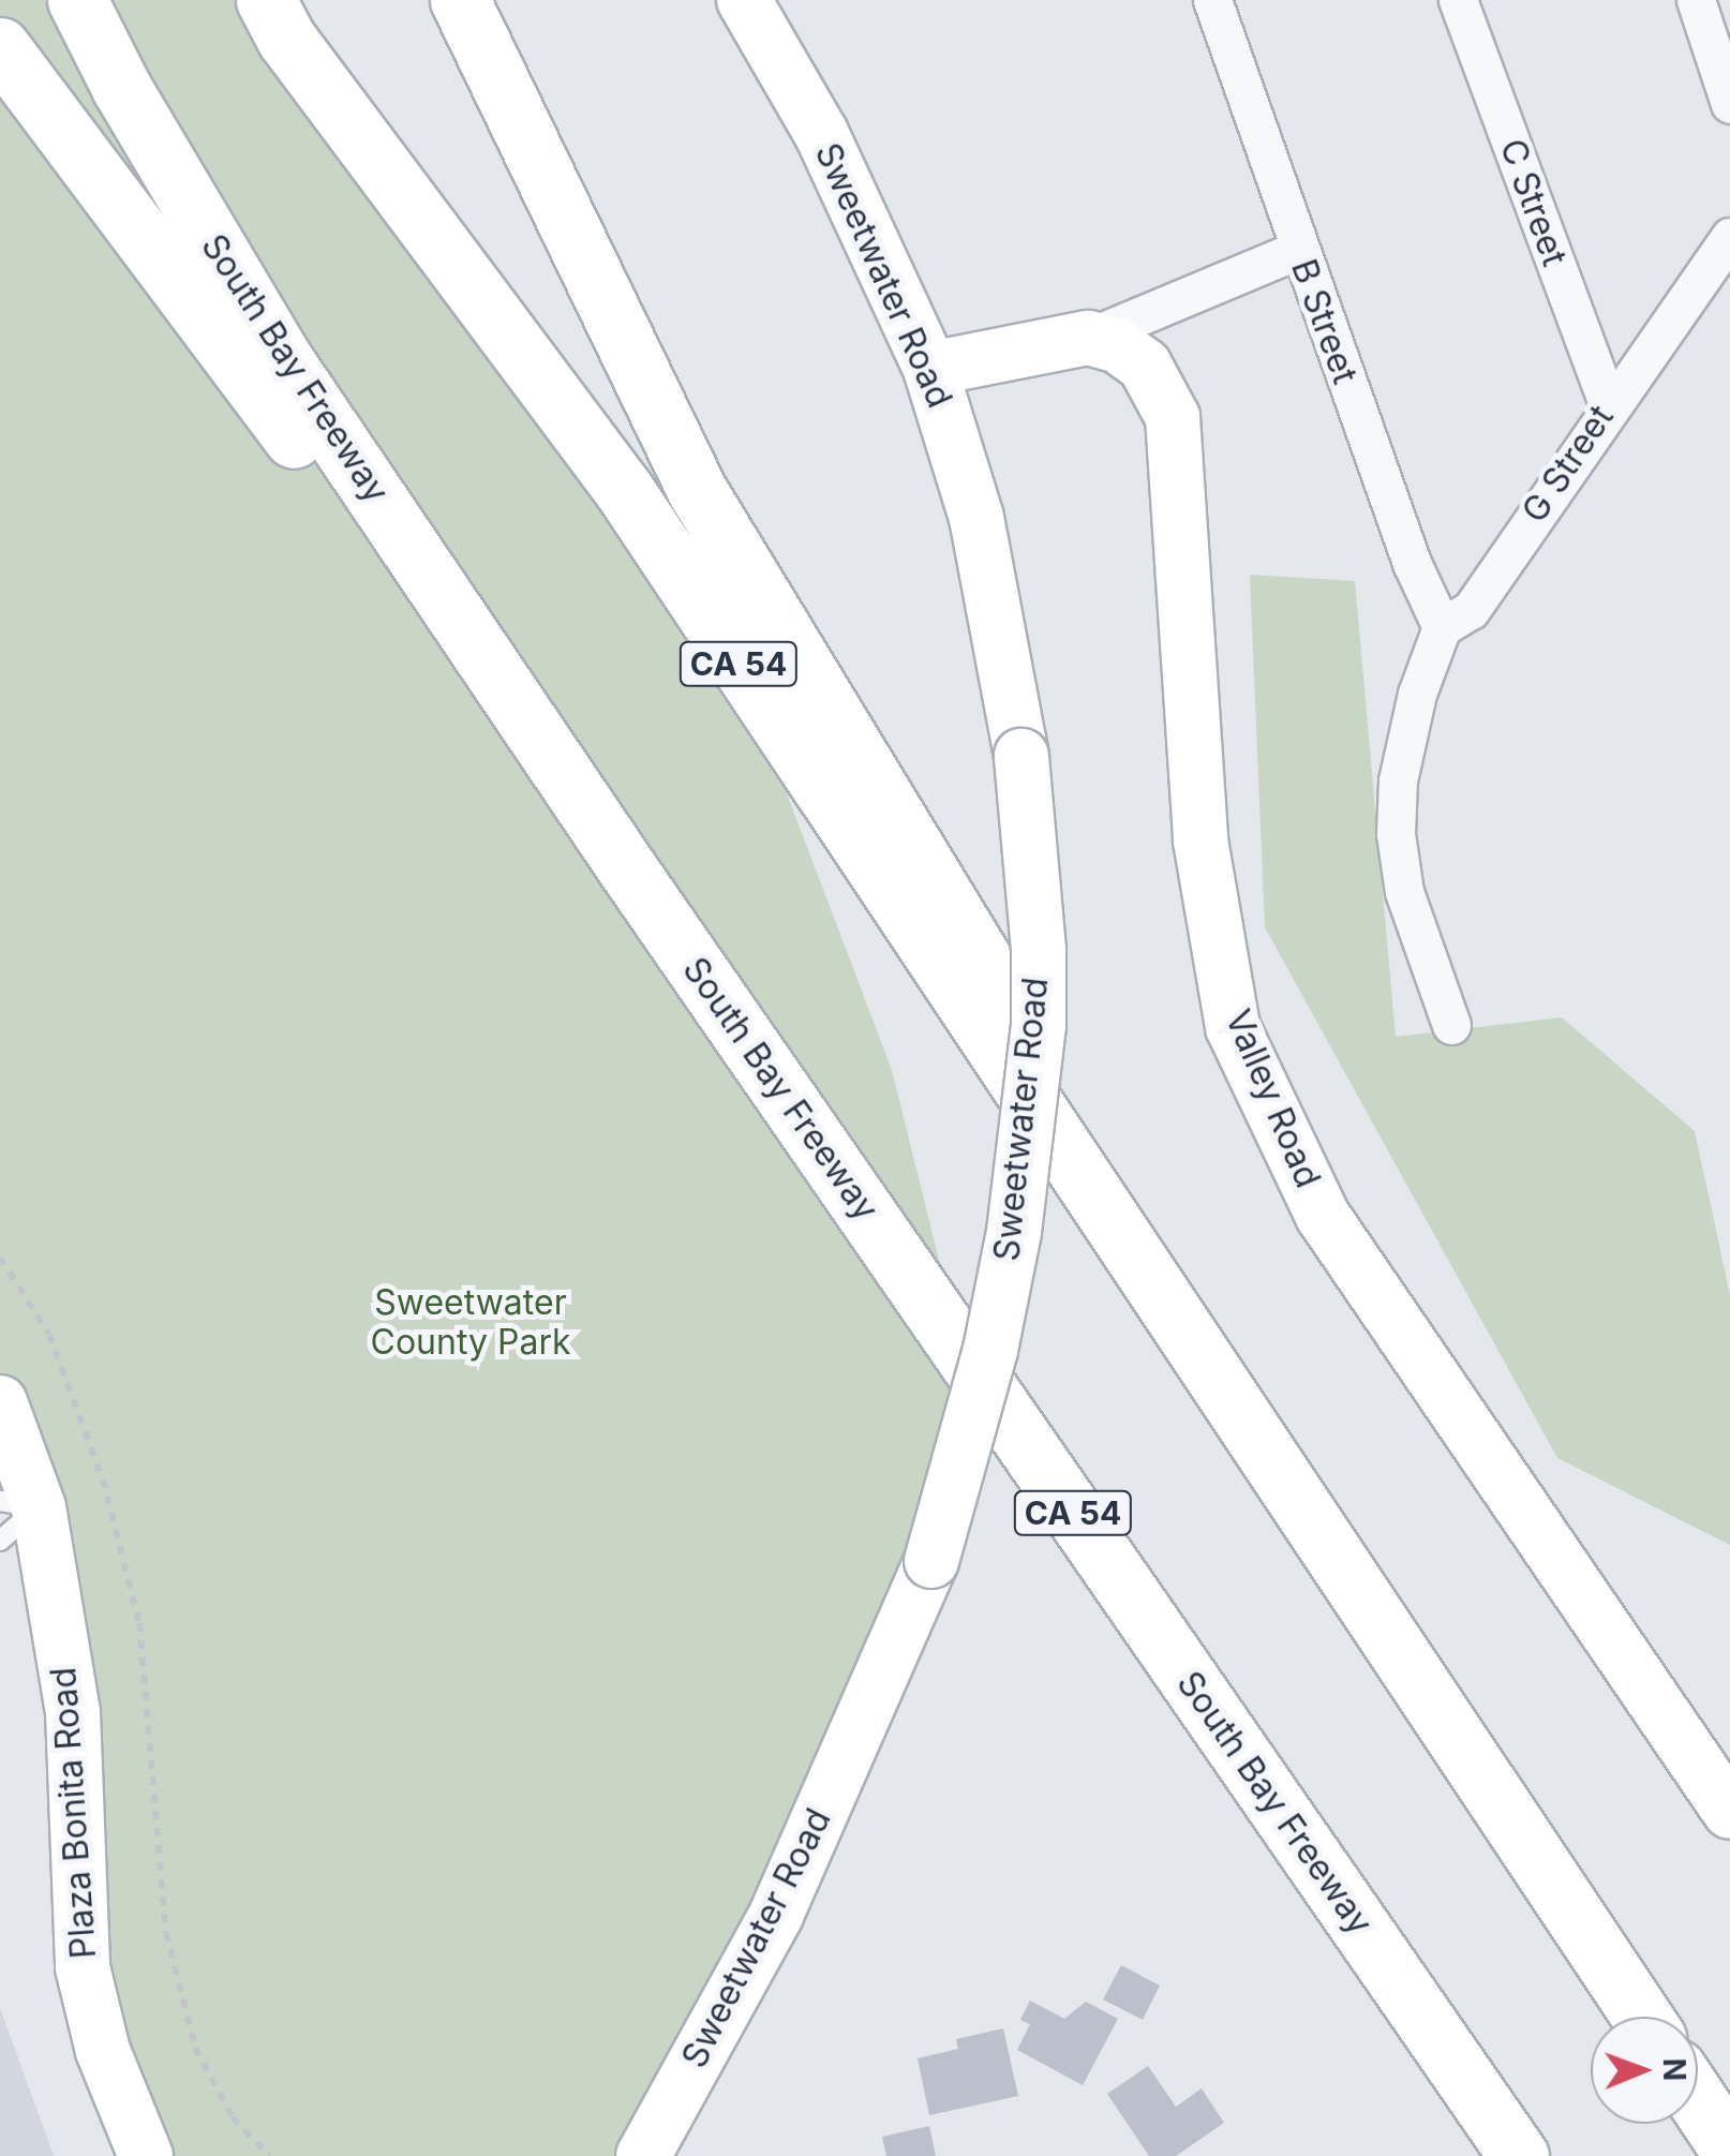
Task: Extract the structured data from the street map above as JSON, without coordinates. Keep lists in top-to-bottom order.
{
  "streets": {
    "highway": ["South Bay Freeway", "CA 54"],
    "main road": ["Sweetwater Road", "Valley Road", "Plaza Bonita Road"],
    "street": ["C Street", "B Street", "G Street"]
  },
  "crossings": [
    ["C Street", "G Street"],
    ["B Street", "G Street"]
  ],
  "parks": ["Sweetwater County Park"],
  "north": "right"
}
